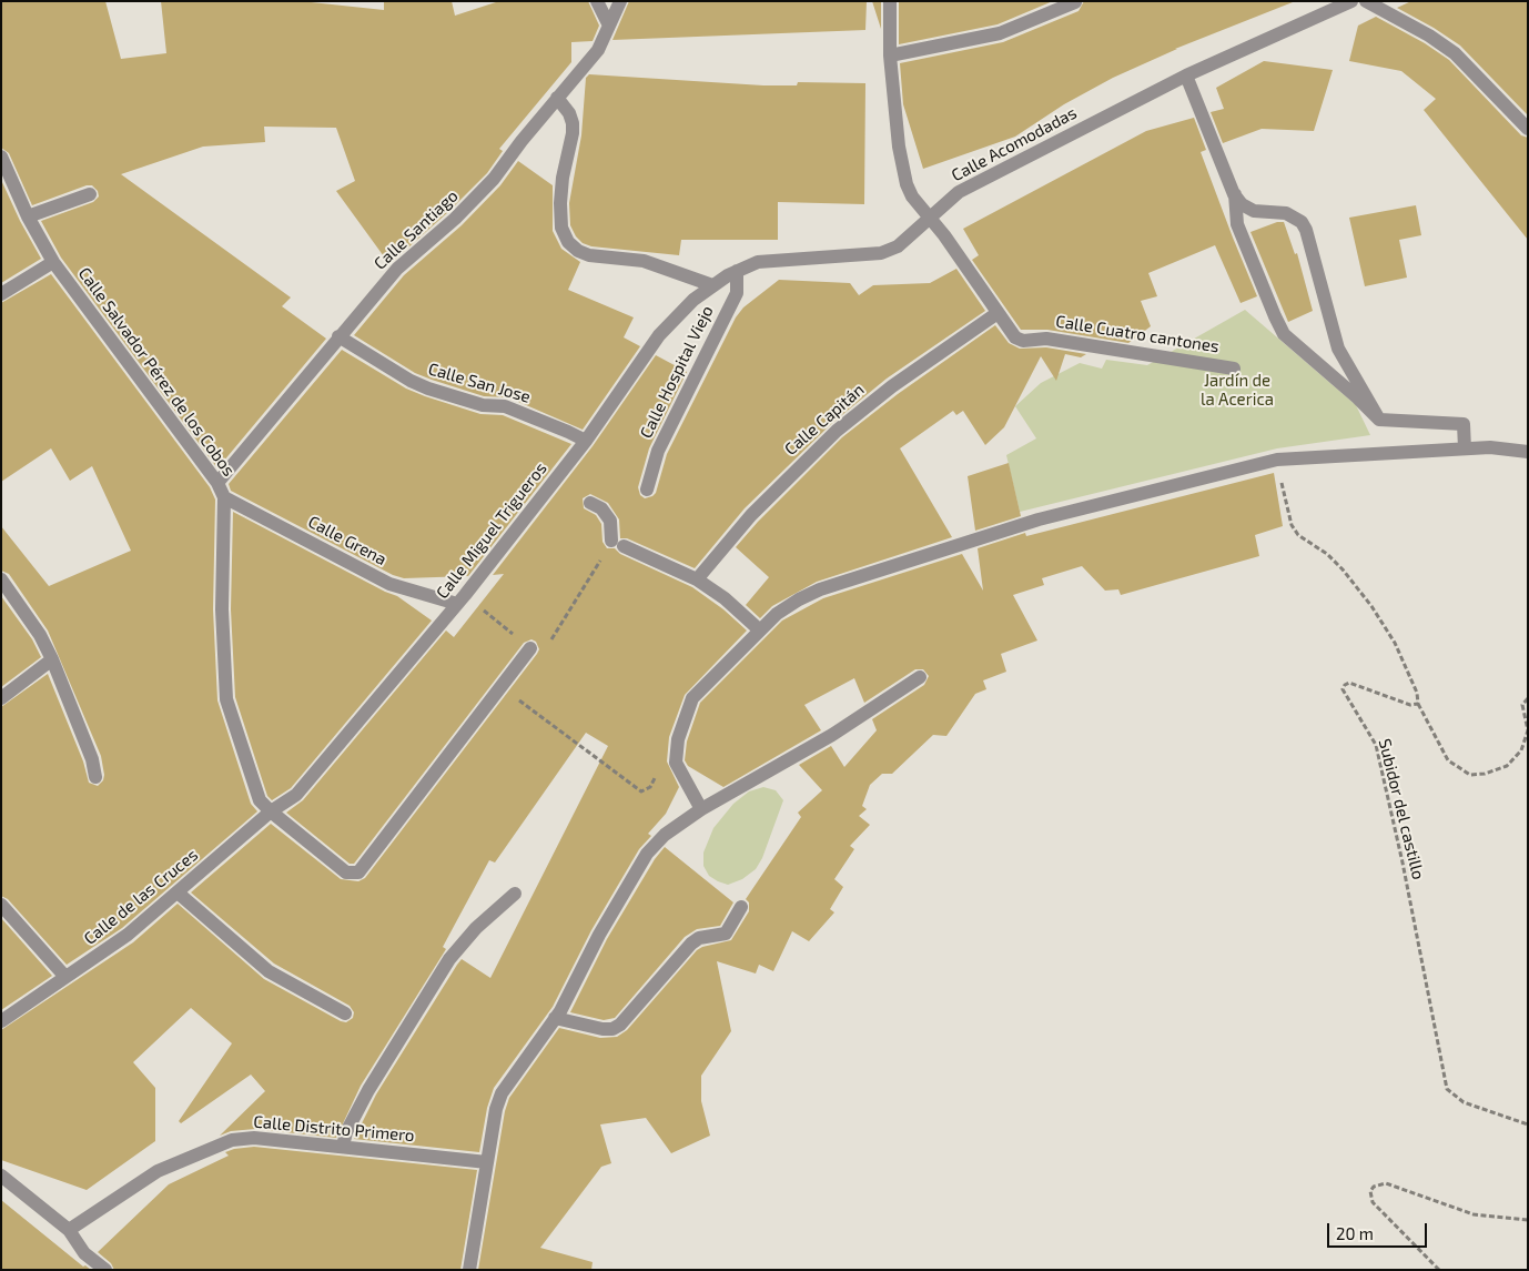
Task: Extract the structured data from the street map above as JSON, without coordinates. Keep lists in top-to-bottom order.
{
  "streets": {
    "street": [
      "Calle Acomodadas",
      "Calle Santiago",
      "Calle Cuatro cantones",
      "Calle Salvador Pérez de los Cobos",
      "Calle Hospital Viejo",
      "Calle San Jose",
      "Calle Capitán",
      "Calle Miguel Trigueros",
      "Calle Grena",
      "Calle de las Cruces",
      "Calle Distrito Primero"
    ],
    "path": ["Subidor del castillo"]
  },
  "crossings": [
    ["Calle Acomodadas", "Calle Cuatro cantones"],
    ["Calle Acomodadas", "Calle Hospital Viejo"],
    ["Calle Acomodadas", "Calle Miguel Trigueros"],
    ["Calle Santiago", "Calle Salvador Pérez de los Cobos"],
    ["Calle Santiago", "Calle San Jose"],
    ["Calle Cuatro cantones", "Calle Capitán"],
    ["Calle Salvador Pérez de los Cobos", "Calle Miguel Trigueros"],
    ["Calle Salvador Pérez de los Cobos", "Calle Grena"],
    ["Calle Salvador Pérez de los Cobos", "Calle de las Cruces"],
    ["Calle Hospital Viejo", "Calle Miguel Trigueros"],
    ["Calle San Jose", "Calle Miguel Trigueros"],
    ["Calle Miguel Trigueros", "Calle Grena"],
    ["Calle Miguel Trigueros", "Calle de las Cruces"]
  ],
  "parks": ["Jardín de la Acerica"],
  "scale_bar": "20 m"
}
